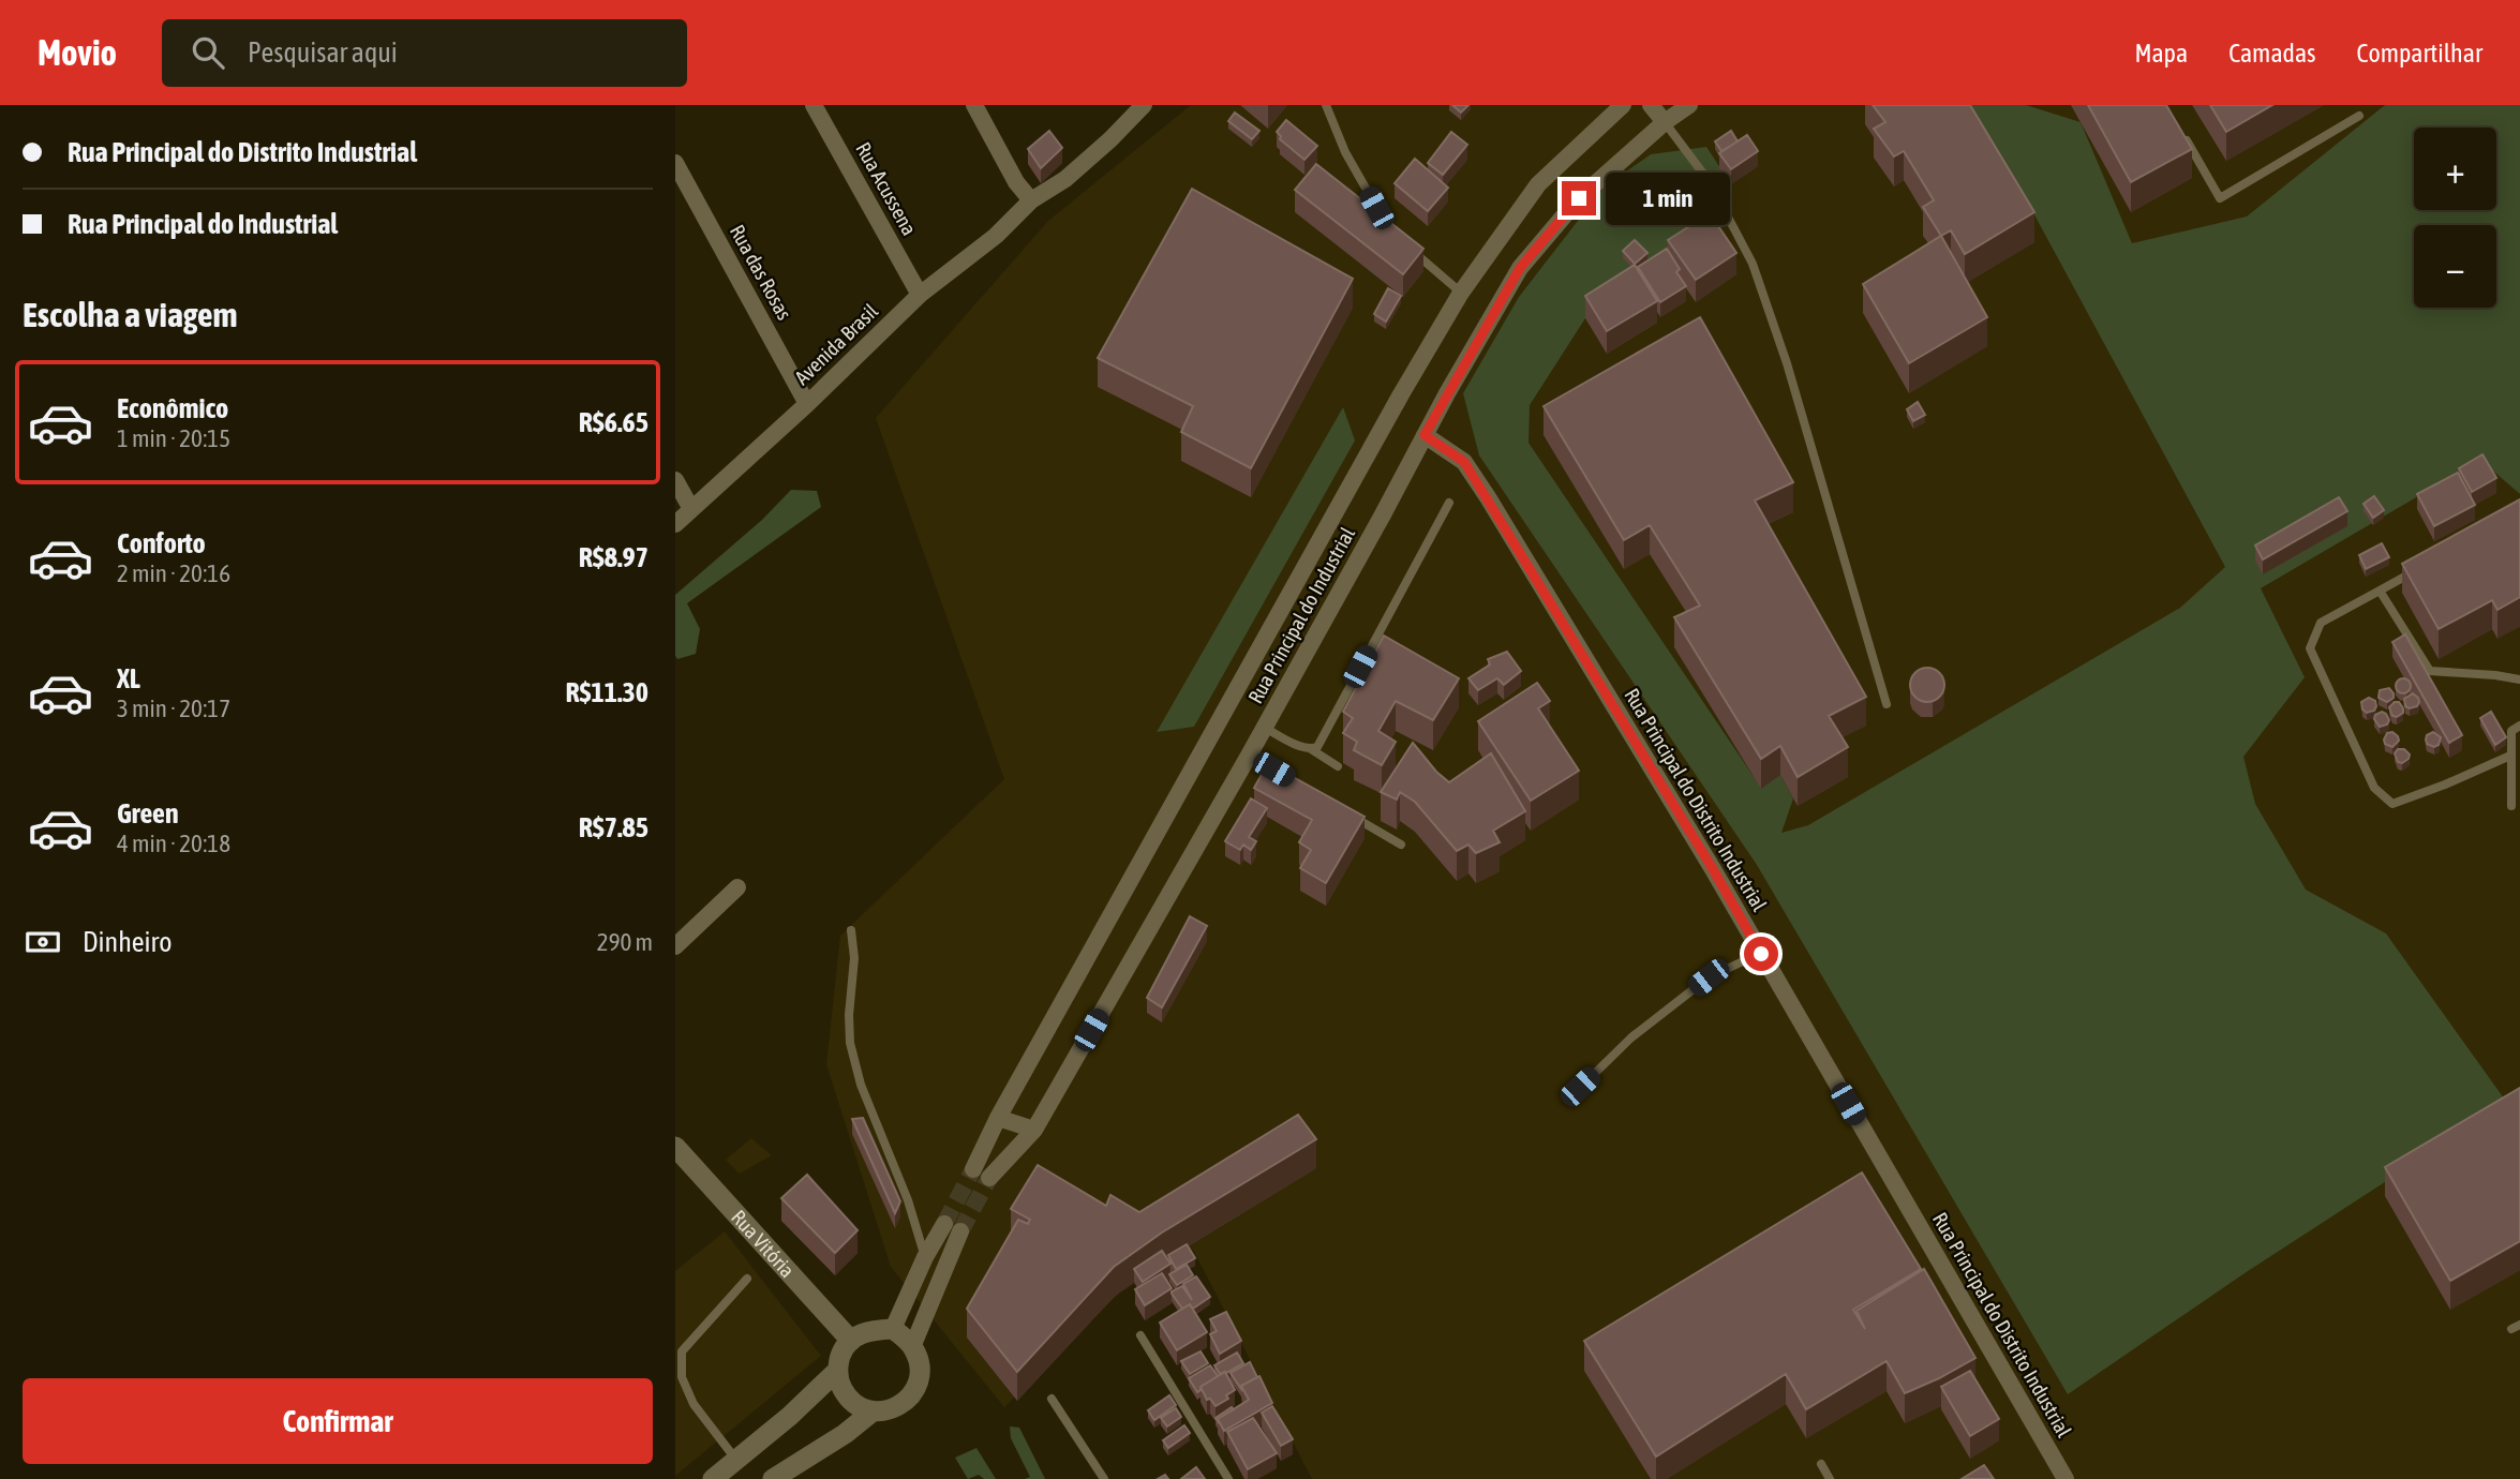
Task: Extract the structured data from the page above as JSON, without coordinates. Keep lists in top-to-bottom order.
{
  "streets": {
    "main road": ["Rua Vitória"],
    "street": [
      "Rua Acussena",
      "Rua das Rosas",
      "Avenida Brasil",
      "Rua Principal do Industrial",
      "Rua Principal do Distrito Industrial"
    ]
  },
  "crossings": [
    ["Rua Acussena", "Avenida Brasil"],
    ["Rua das Rosas", "Avenida Brasil"],
    ["Rua Principal do Industrial", "Rua Principal do Distrito Industrial"]
  ],
  "page": {
    "header": "Movio",
    "search": "Pesquisar aqui",
    "nav": ["Mapa", "Camadas", "Compartilhar"],
    "banner": ["Rua Principal do Distrito Industrial", "Rua Principal do Industrial"],
    "map_buttons": ["+", "−"],
    "bubble": "1 min",
    "heading": "Escolha a viagem",
    "list": [
      {
        "name": "Econômico",
        "note": "1 min · 20:15",
        "value": "R$6.65"
      },
      {
        "name": "Conforto",
        "note": "2 min · 20:16",
        "value": "R$8.97"
      },
      {
        "name": "XL",
        "note": "3 min · 20:17",
        "value": "R$11.30"
      },
      {
        "name": "Green",
        "note": "4 min · 20:18",
        "value": "R$7.85"
      }
    ],
    "pay": ["Dinheiro", "290 m"],
    "buttons": "Confirmar"
  }
}
